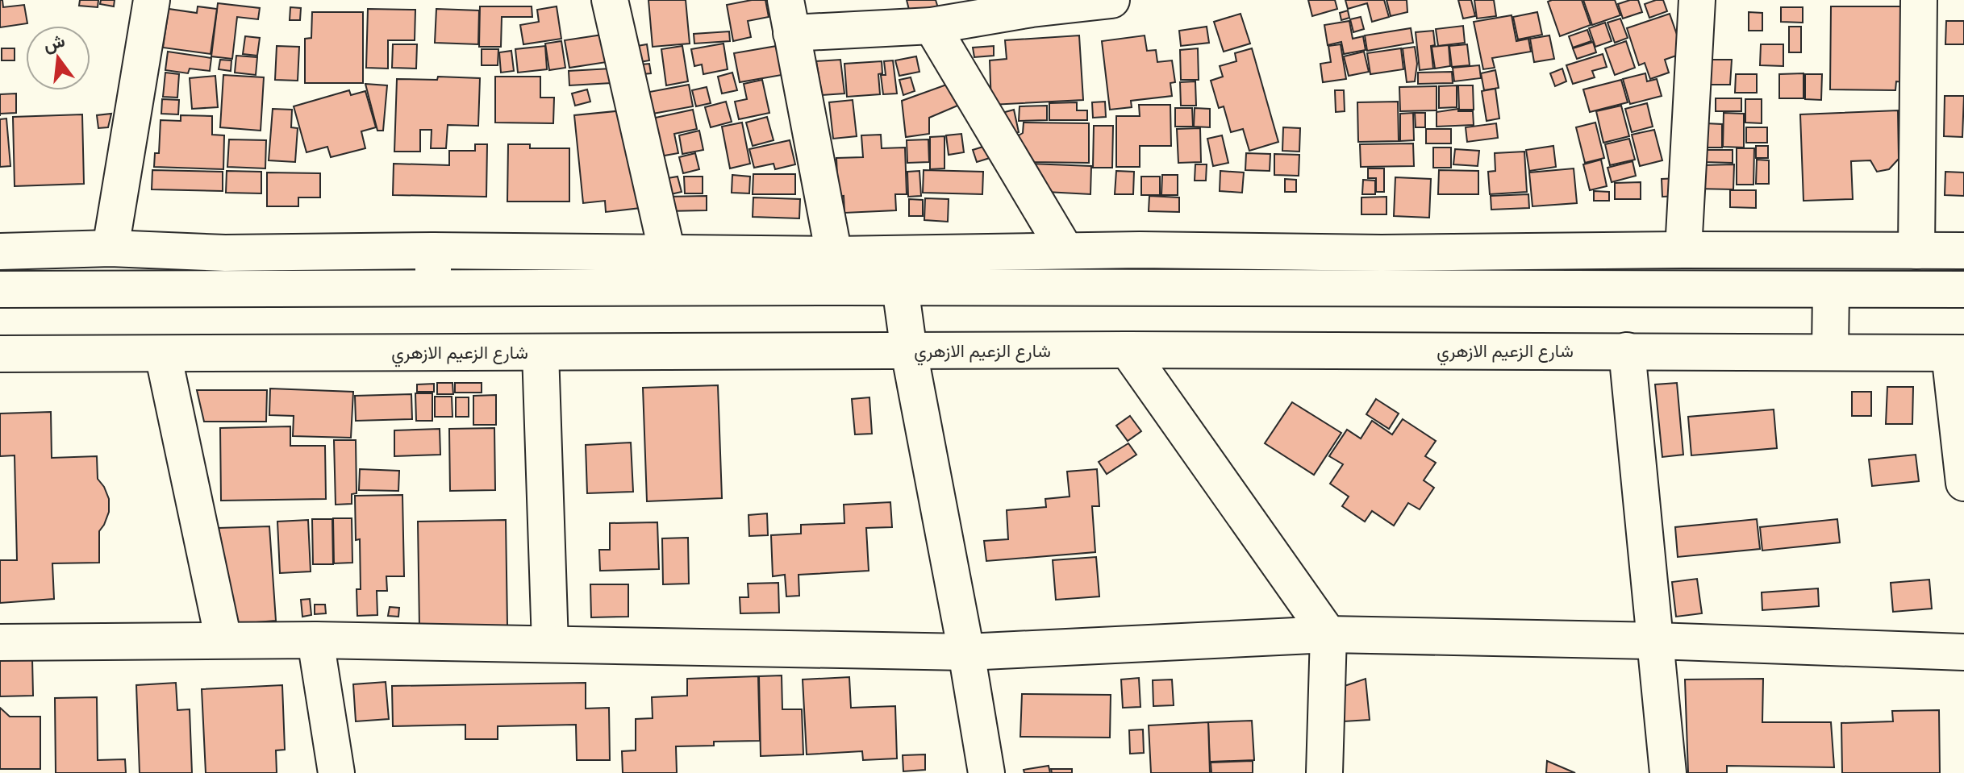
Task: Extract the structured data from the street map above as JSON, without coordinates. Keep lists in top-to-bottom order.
{
  "streets": {
    "street": ["شارع الزعيم الازهري"]
  },
  "north": "top"
}
